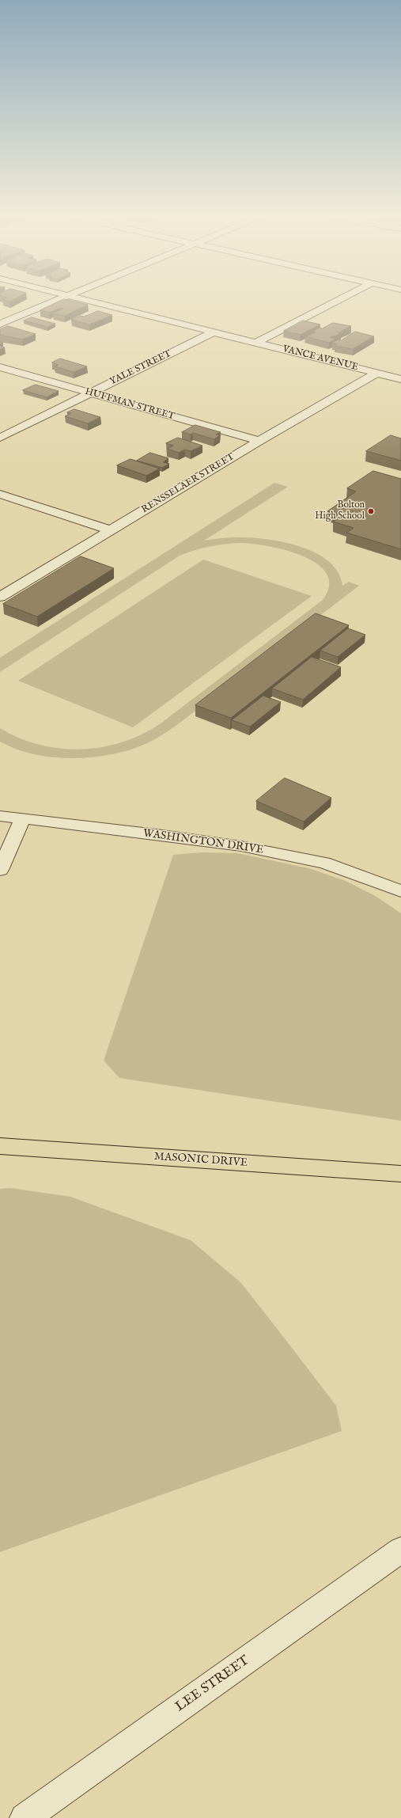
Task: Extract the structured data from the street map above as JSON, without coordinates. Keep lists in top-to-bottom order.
{
  "streets": {
    "main road": ["MASONIC DRIVE"],
    "street": [
      "VANCE AVENUE",
      "YALE STREET",
      "HUFFMAN STREET",
      "RENSSELAER STREET",
      "WASHINGTON DRIVE",
      "LEE STREET"
    ]
  },
  "crossings": [
    ["VANCE AVENUE", "YALE STREET"],
    ["VANCE AVENUE", "RENSSELAER STREET"],
    ["YALE STREET", "HUFFMAN STREET"],
    ["HUFFMAN STREET", "RENSSELAER STREET"]
  ],
  "places": ["Bolton High School"]
}
